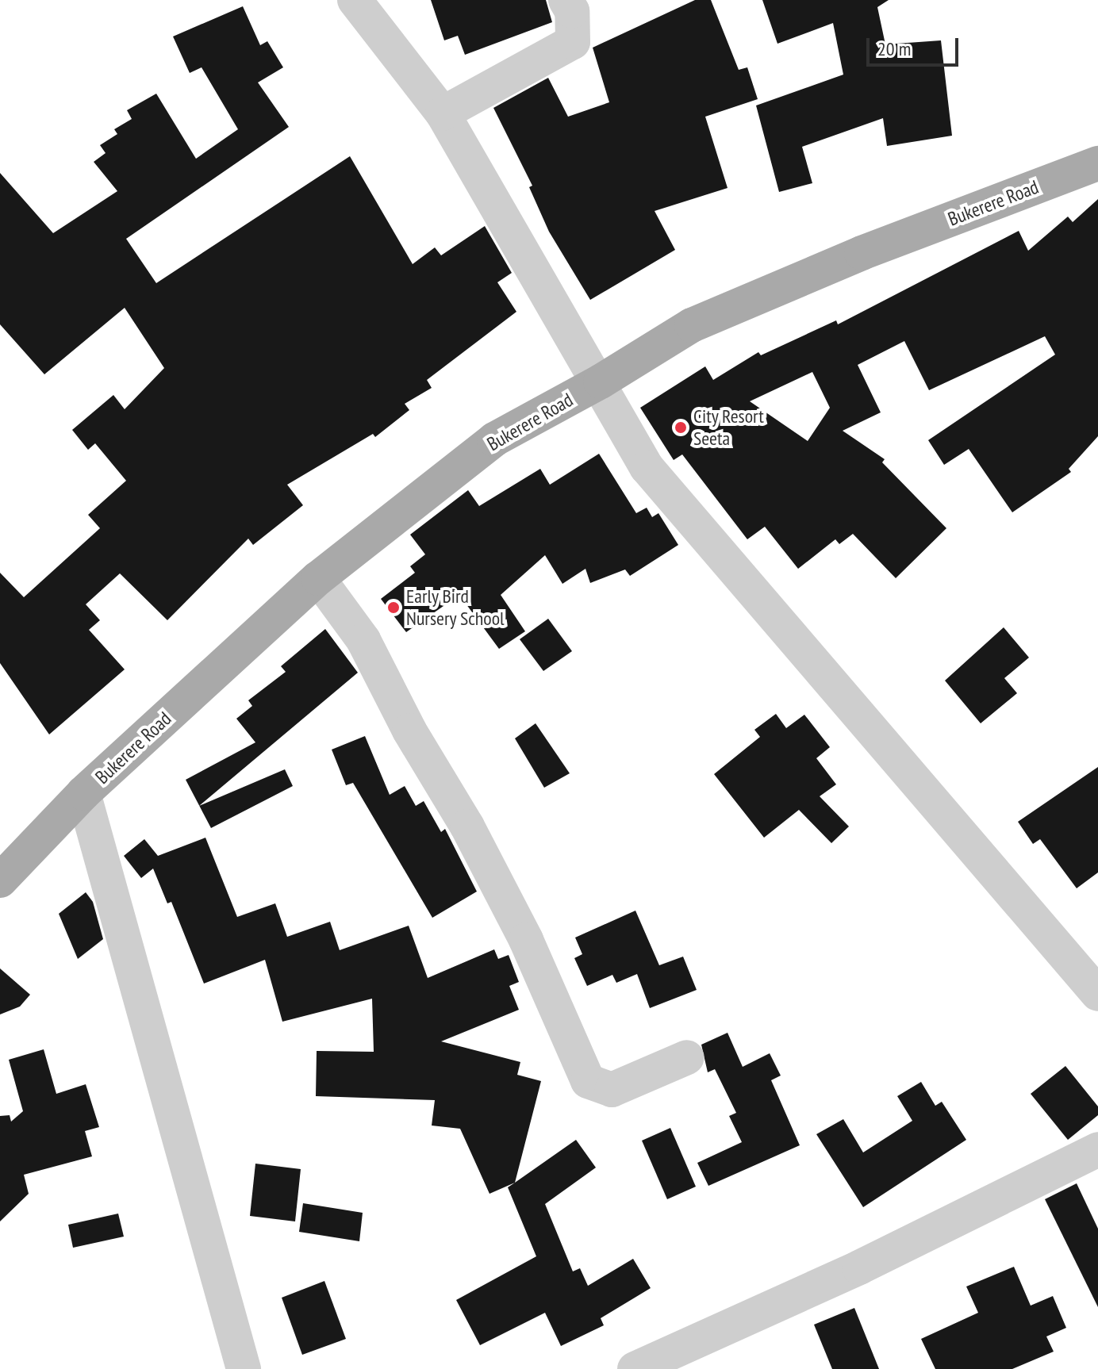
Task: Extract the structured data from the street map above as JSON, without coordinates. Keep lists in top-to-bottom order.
{
  "streets": {
    "main road": ["Bukerere Road"]
  },
  "places": ["City Resort Seeta", "Early Bird Nursery School"],
  "scale_bar": "20 m"
}
